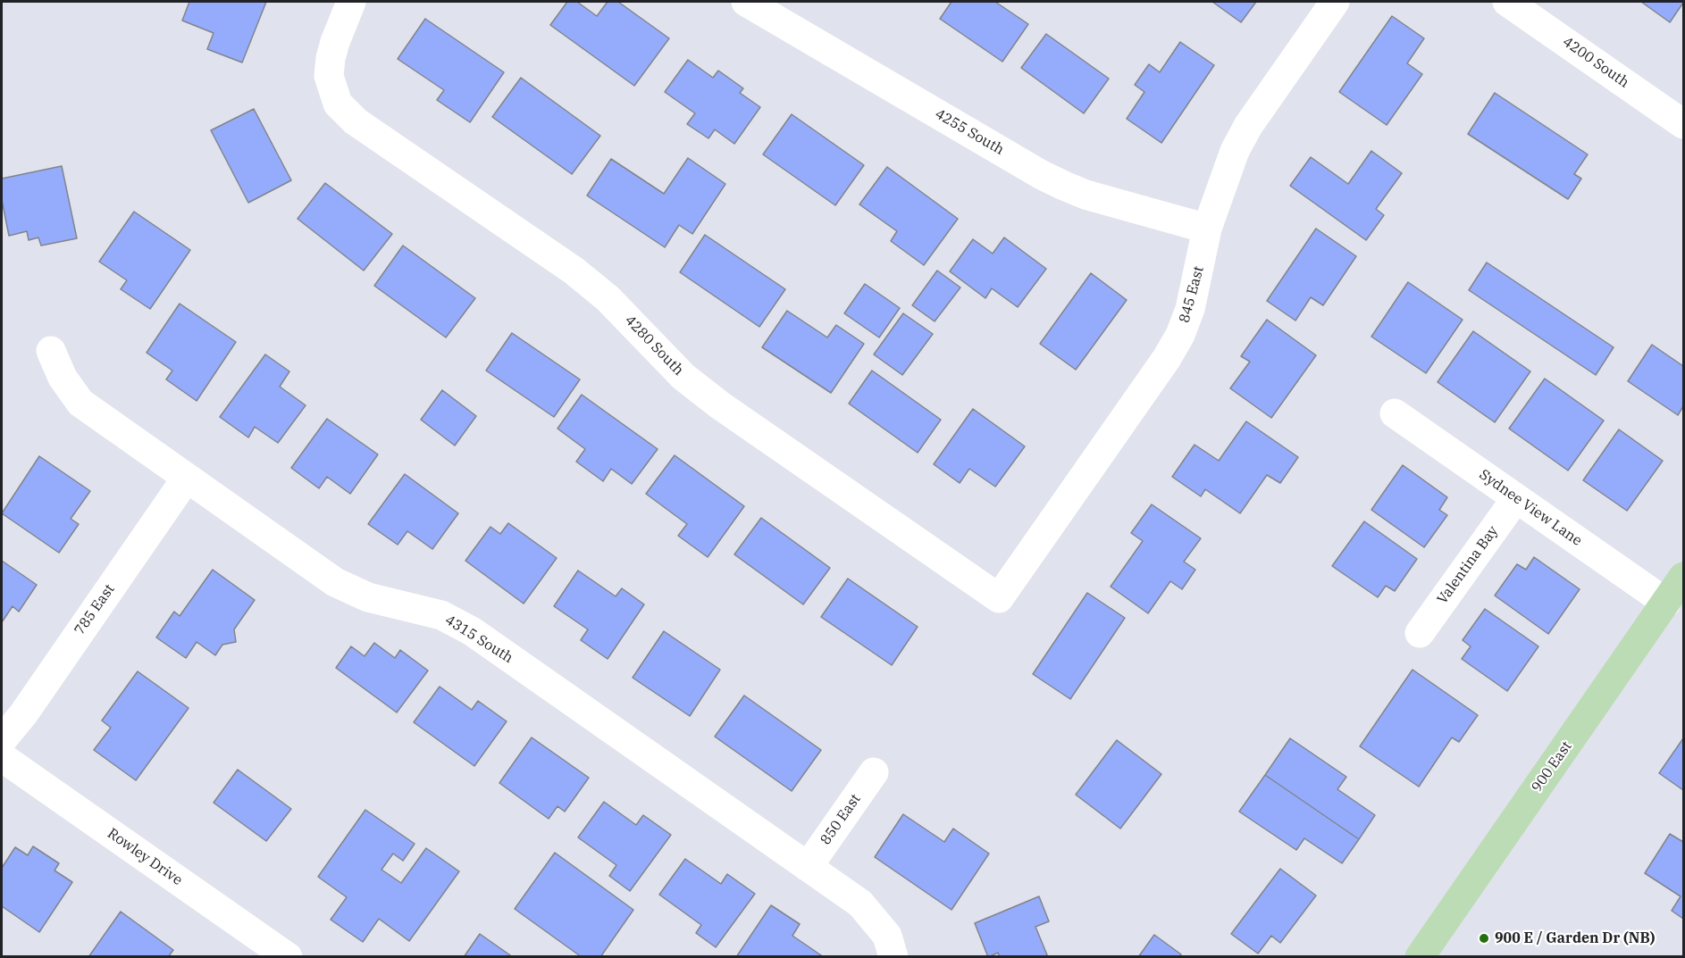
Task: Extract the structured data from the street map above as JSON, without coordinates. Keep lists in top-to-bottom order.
{
  "streets": {
    "main road": ["900 East"],
    "street": [
      "4200 South",
      "4255 South",
      "845 East",
      "4280 South",
      "Sydnee View Lane",
      "Valentina Bay",
      "785 East",
      "4315 South",
      "850 East",
      "Rowley Drive"
    ]
  },
  "crossings": [
    ["4255 South", "845 East"],
    ["845 East", "4280 South"],
    ["Sydnee View Lane", "Valentina Bay"],
    ["Sydnee View Lane", "900 East"],
    ["785 East", "4315 South"],
    ["4315 South", "850 East"]
  ],
  "places": ["900 E / Garden Dr (NB)"]
}
